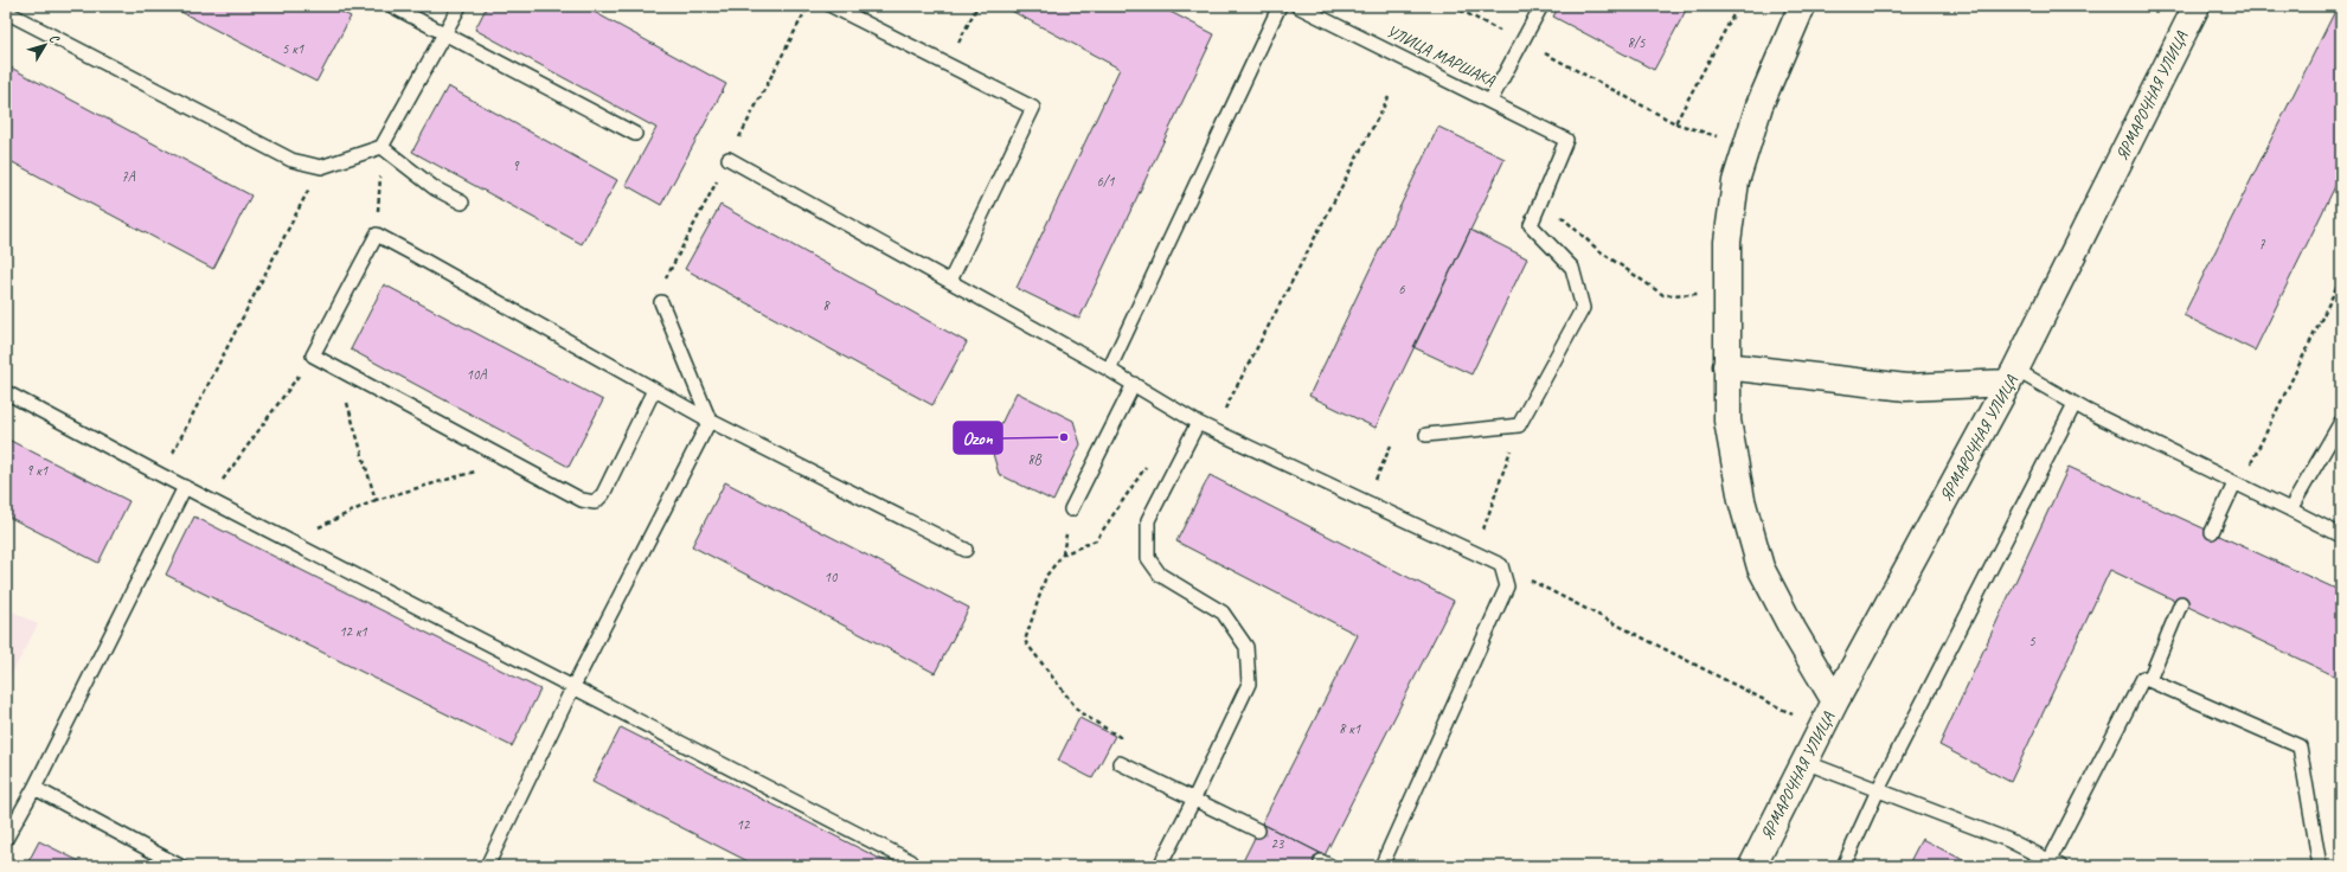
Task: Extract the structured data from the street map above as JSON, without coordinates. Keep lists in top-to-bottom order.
{
  "streets": {
    "street": ["ЯРМАРОЧНАЯ УЛИЦА"],
    "lane": ["УЛИЦА МАРШАКА"]
  },
  "places": ["Ozon"],
  "house_numbers": [
    "8/5",
    "5 к1",
    "9",
    "7А",
    "6/1",
    "7",
    "6",
    "8",
    "10А",
    "8В",
    "9 к1",
    "10",
    "12 к1",
    "5",
    "8 к1",
    "12",
    "23"
  ],
  "north": "top right"
}
